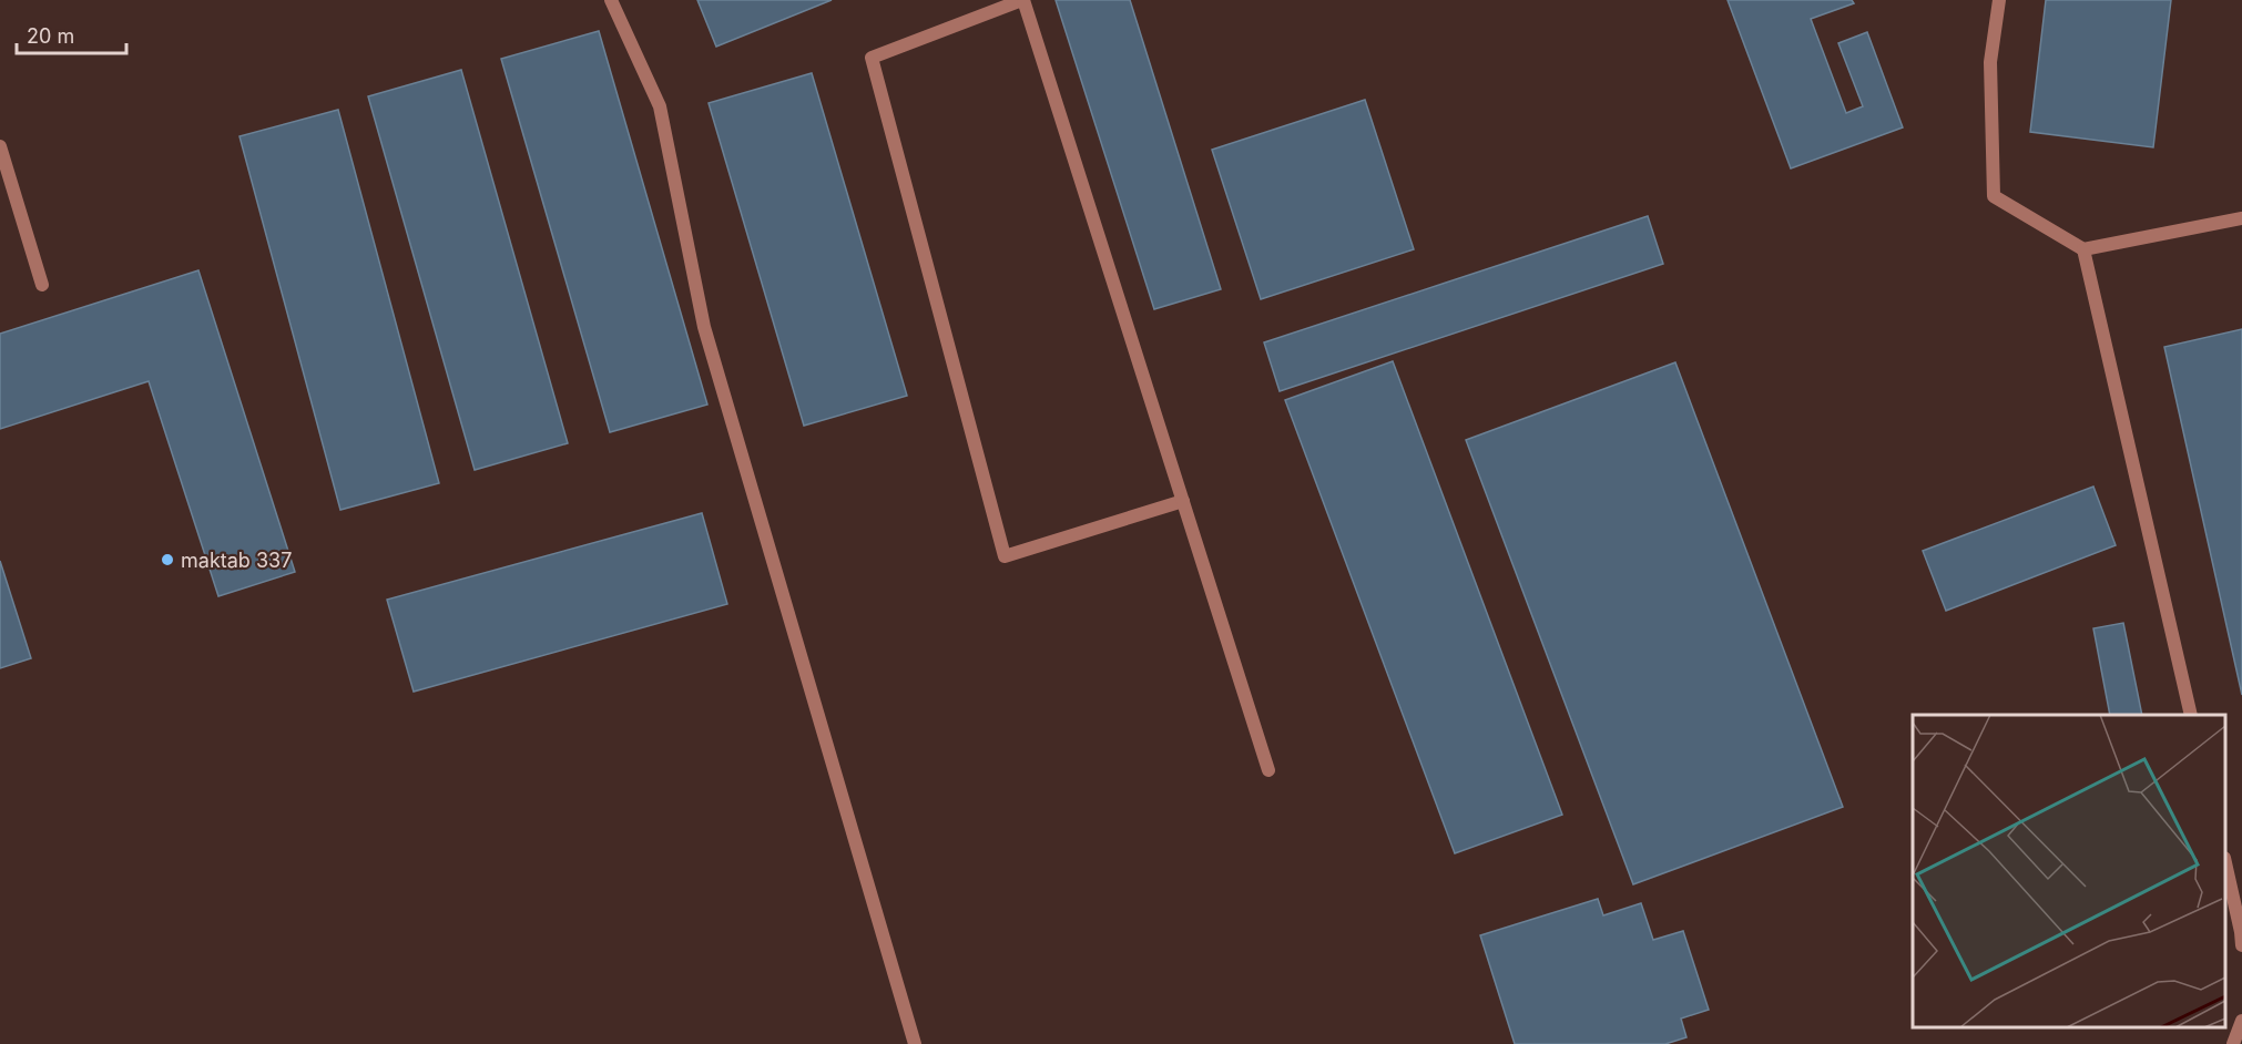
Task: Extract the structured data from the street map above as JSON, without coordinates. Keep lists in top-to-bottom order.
{
  "places": ["maktab 337"],
  "scale_bar": "20 m"
}
